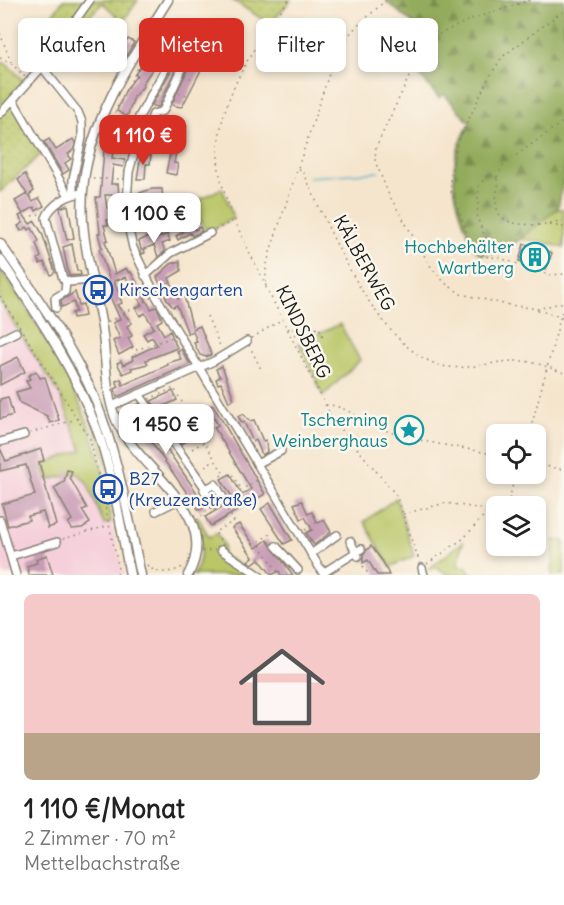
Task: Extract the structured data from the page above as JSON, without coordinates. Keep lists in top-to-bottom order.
{
  "streets": {
    "path": ["KÄLBERWEG", "KINDSBERG"]
  },
  "crossings": [
    ["KÄLBERWEG", "KINDSBERG"]
  ],
  "places": {
    "building": ["Hochbehälter Wartberg"],
    "bus stop": ["Kirschengarten", "B27 (Kreuzenstraße)"],
    "place": ["Tscherning Weinberghaus"]
  },
  "page": {
    "chip": [
      "Kaufen",
      "Mieten",
      "Filter",
      "Neu"
    ],
    "price": ["1 110 €", "1 100 €", "1 450 €"],
    "list": [
      {
        "name": "1 110 €/Monat",
        "note": "2 Zimmer · 70 m² · Mettelbachstraße"
      }
    ]
  }
}
